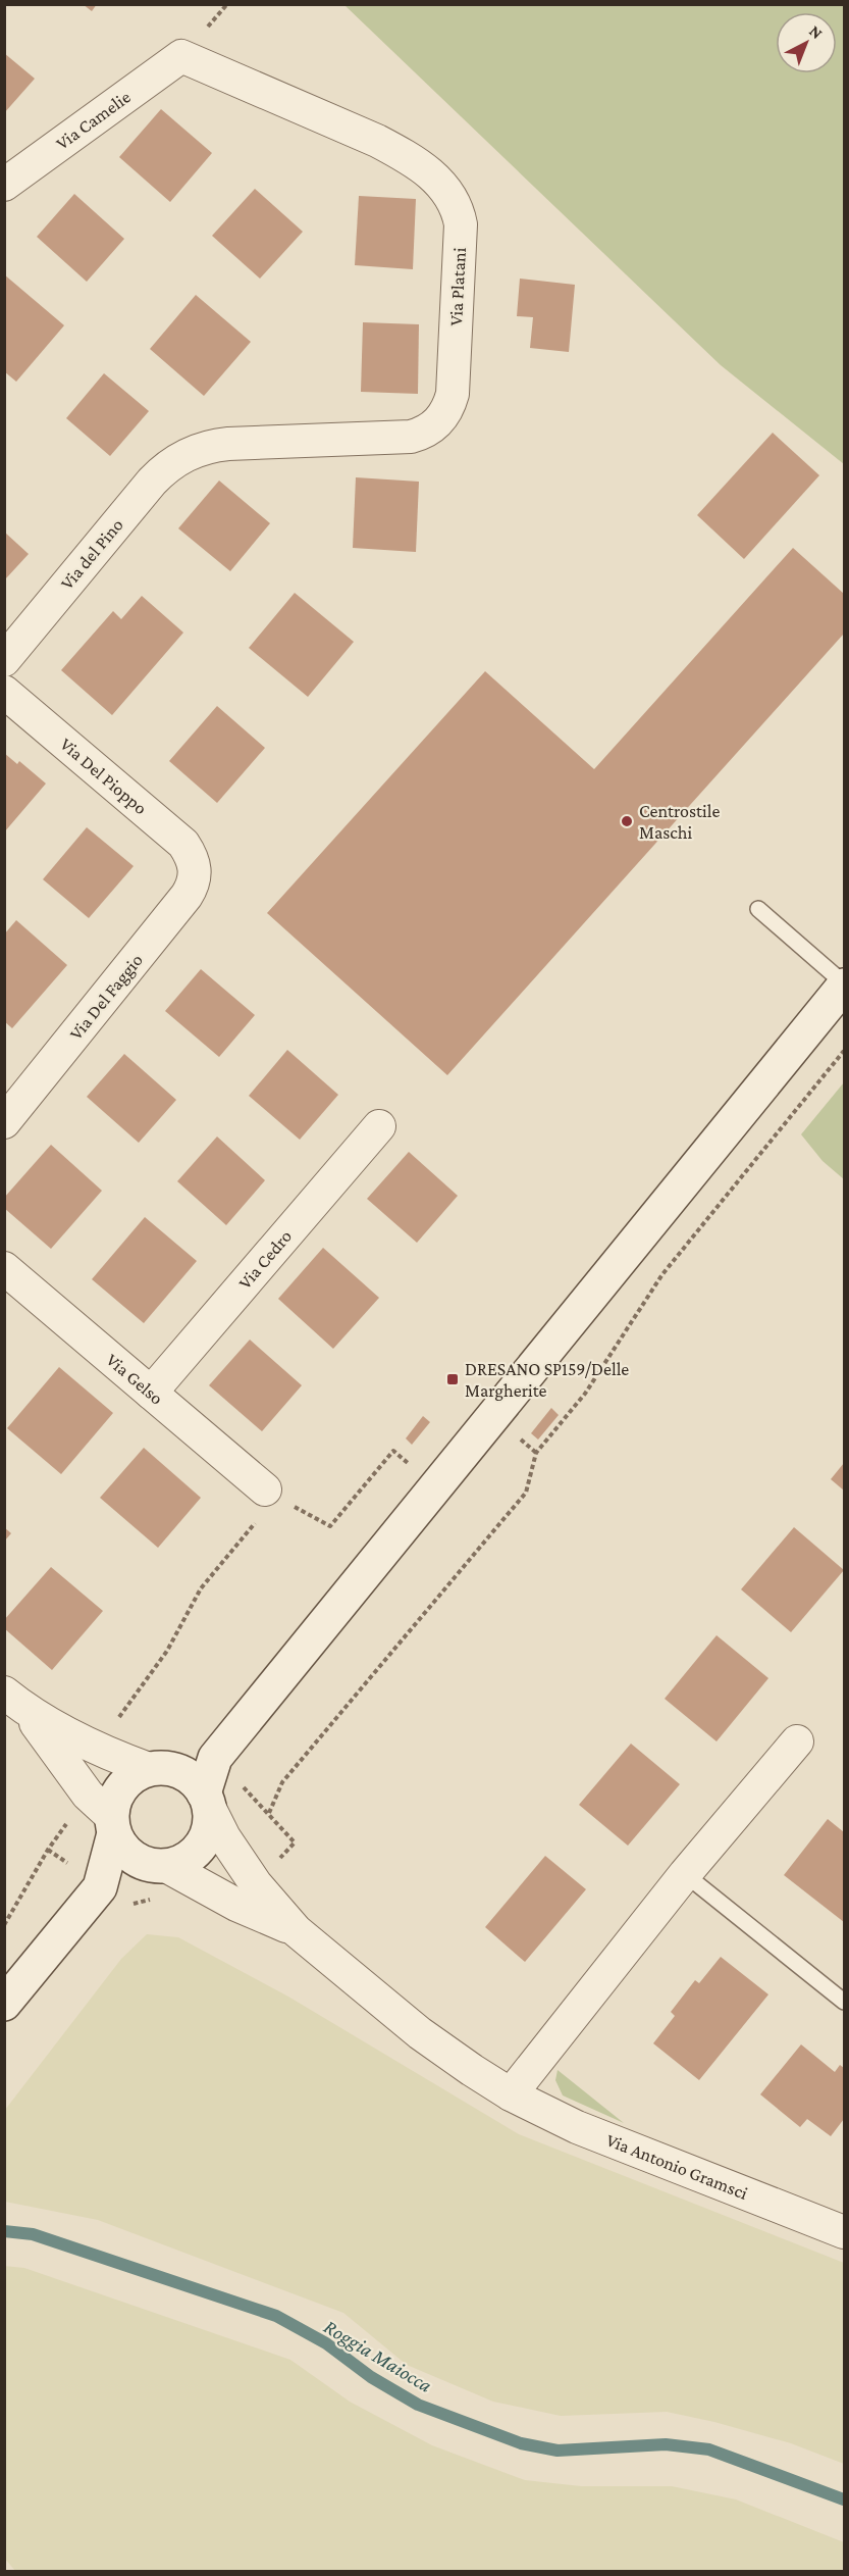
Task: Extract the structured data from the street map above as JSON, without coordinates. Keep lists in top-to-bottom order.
{
  "streets": {
    "street": [
      "Via Camelie",
      "Via Platani",
      "Via del Pino",
      "Via Del Pioppo",
      "Via Del Faggio",
      "Via Cedro",
      "Via Gelso",
      "Via Antonio Gramsci"
    ]
  },
  "crossings": [
    ["Via Camelie", "Via Platani"],
    ["Via Platani", "Via del Pino"],
    ["Via Del Pioppo", "Via Del Faggio"],
    ["Via Cedro", "Via Gelso"]
  ],
  "water": ["Roggia Maiocca"],
  "places": {
    "other": ["Centrostile Maschi"],
    "transit": ["DRESANO SP159/Delle Margherite"]
  },
  "north": "top right"
}
